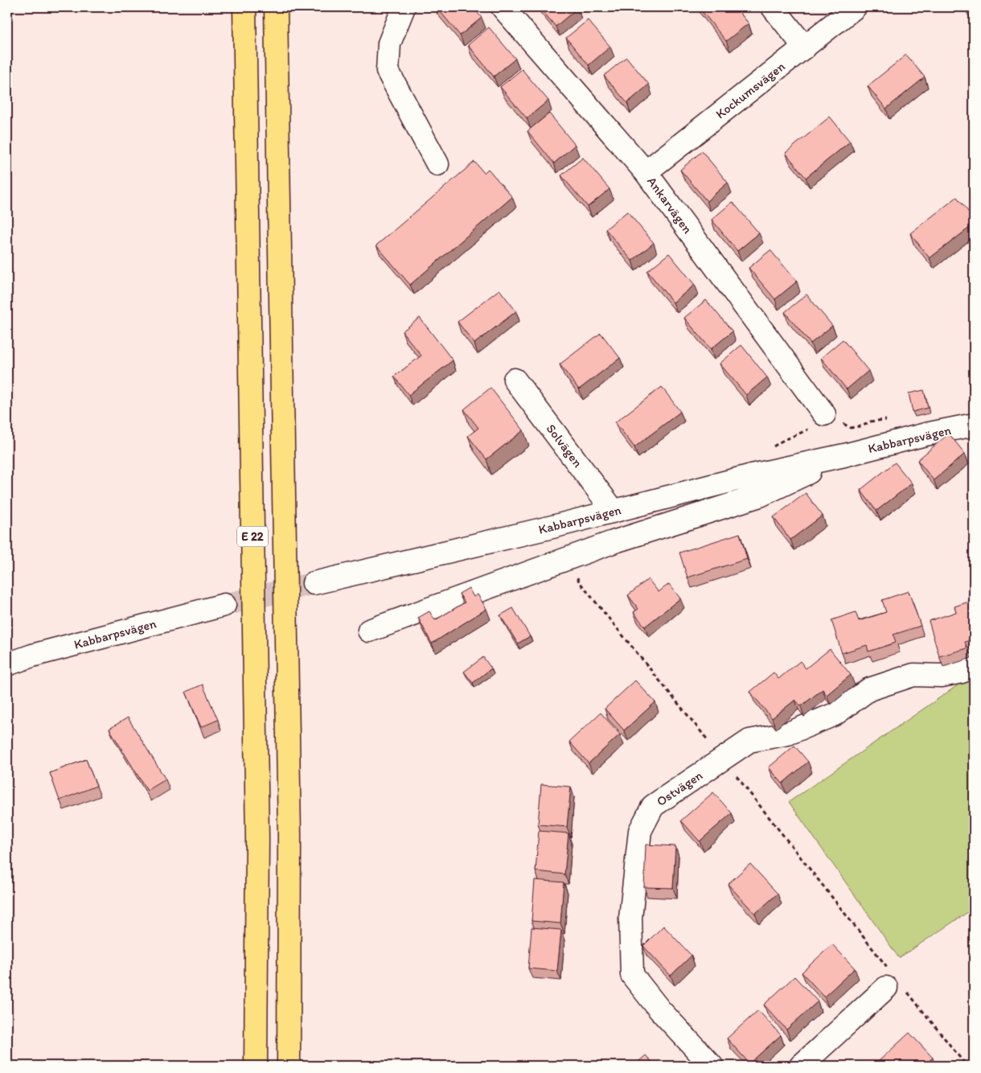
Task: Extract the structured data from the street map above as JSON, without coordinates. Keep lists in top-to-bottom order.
{
  "streets": {
    "highway": ["E 22"],
    "street": [
      "Kockumsvägen",
      "Ankarvägen",
      "Kabbarpsvägen",
      "Solvägen",
      "Ostvägen"
    ]
  },
  "crossings": [
    ["Kockumsvägen", "Ankarvägen"],
    ["Kabbarpsvägen", "Solvägen"]
  ]
}
